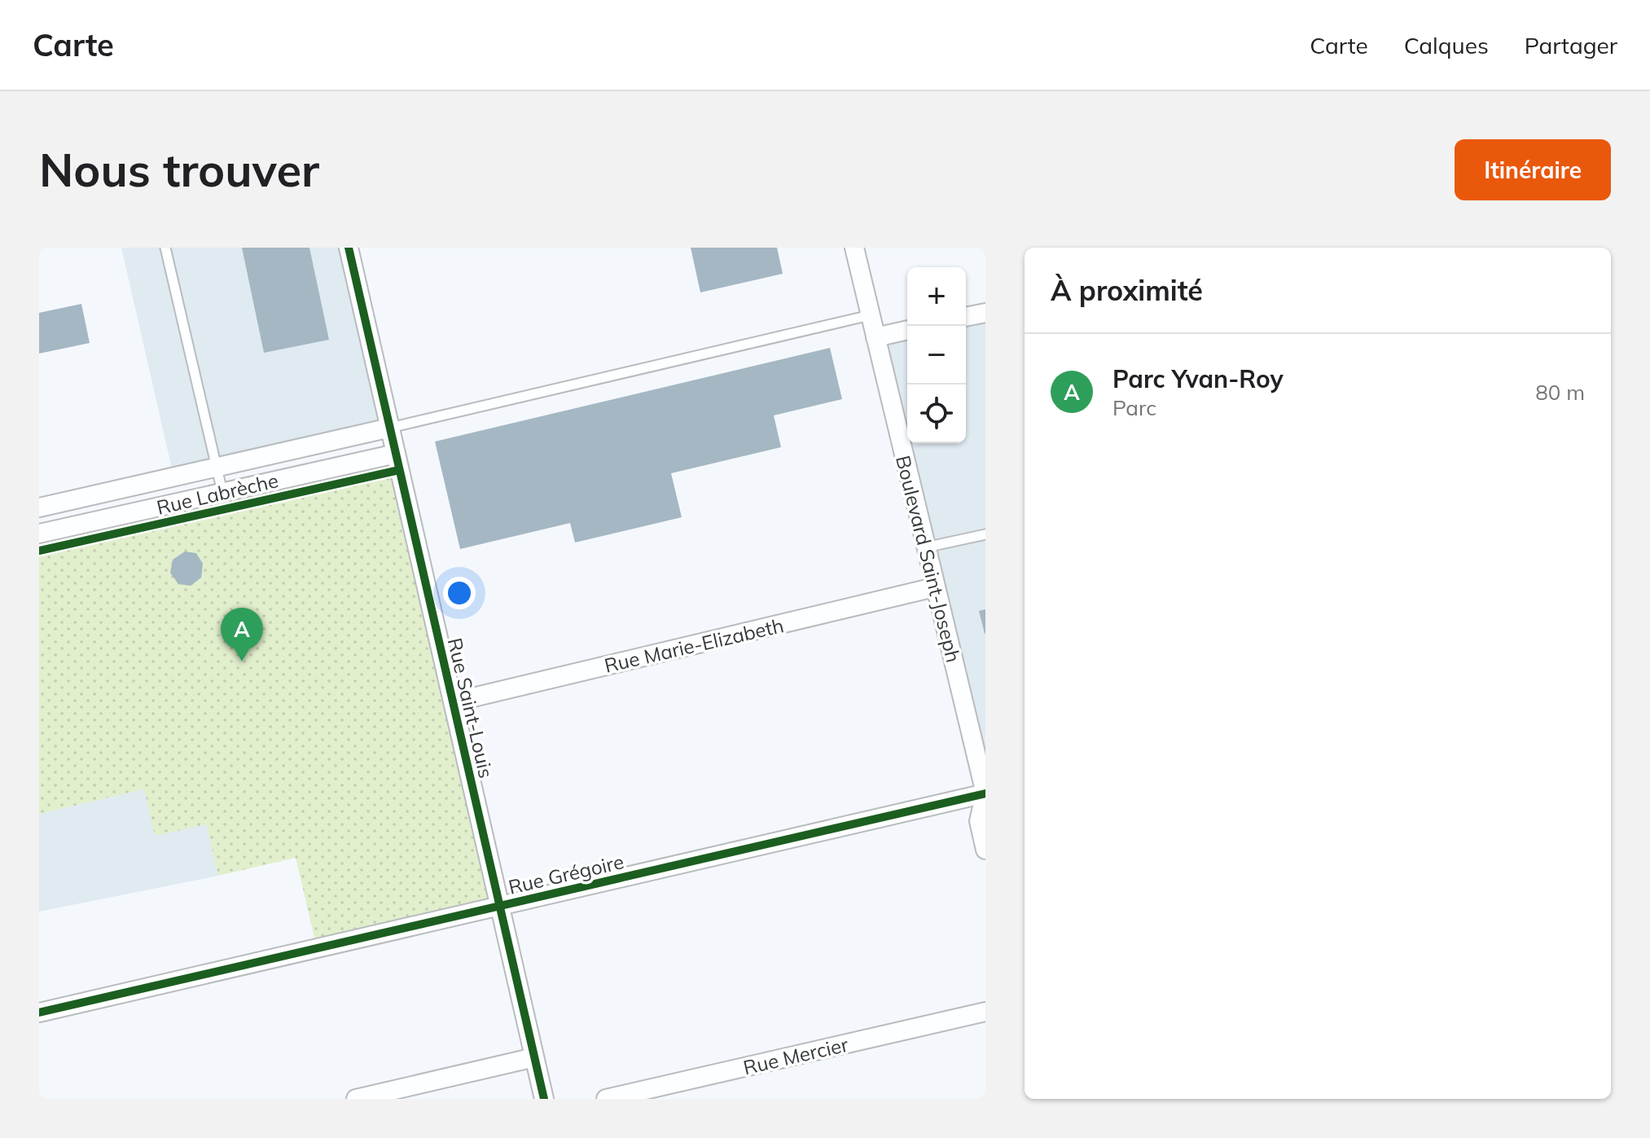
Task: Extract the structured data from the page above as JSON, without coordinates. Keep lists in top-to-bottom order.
{
  "streets": {
    "street": [
      "Rue Labrèche",
      "Boulevard Saint-Joseph",
      "Rue Marie-Elizabeth",
      "Rue Saint-Louis",
      "Rue Grégoire",
      "Rue Mercier"
    ]
  },
  "crossings": [
    ["Rue Labrèche", "Rue Saint-Louis"],
    ["Boulevard Saint-Joseph", "Rue Marie-Elizabeth"],
    ["Boulevard Saint-Joseph", "Rue Grégoire"],
    ["Rue Marie-Elizabeth", "Rue Saint-Louis"],
    ["Rue Saint-Louis", "Rue Grégoire"]
  ],
  "page": {
    "header": "Carte",
    "nav": ["Carte", "Calques", "Partager"],
    "buttons": "Itinéraire",
    "title": "Nous trouver",
    "heading": "À proximité",
    "map_buttons": ["+", "−"],
    "list": [
      {
        "mark": "A",
        "name": "Parc Yvan-Roy",
        "note": "Parc",
        "value": "80 m"
      }
    ],
    "pins": "A"
  }
}
